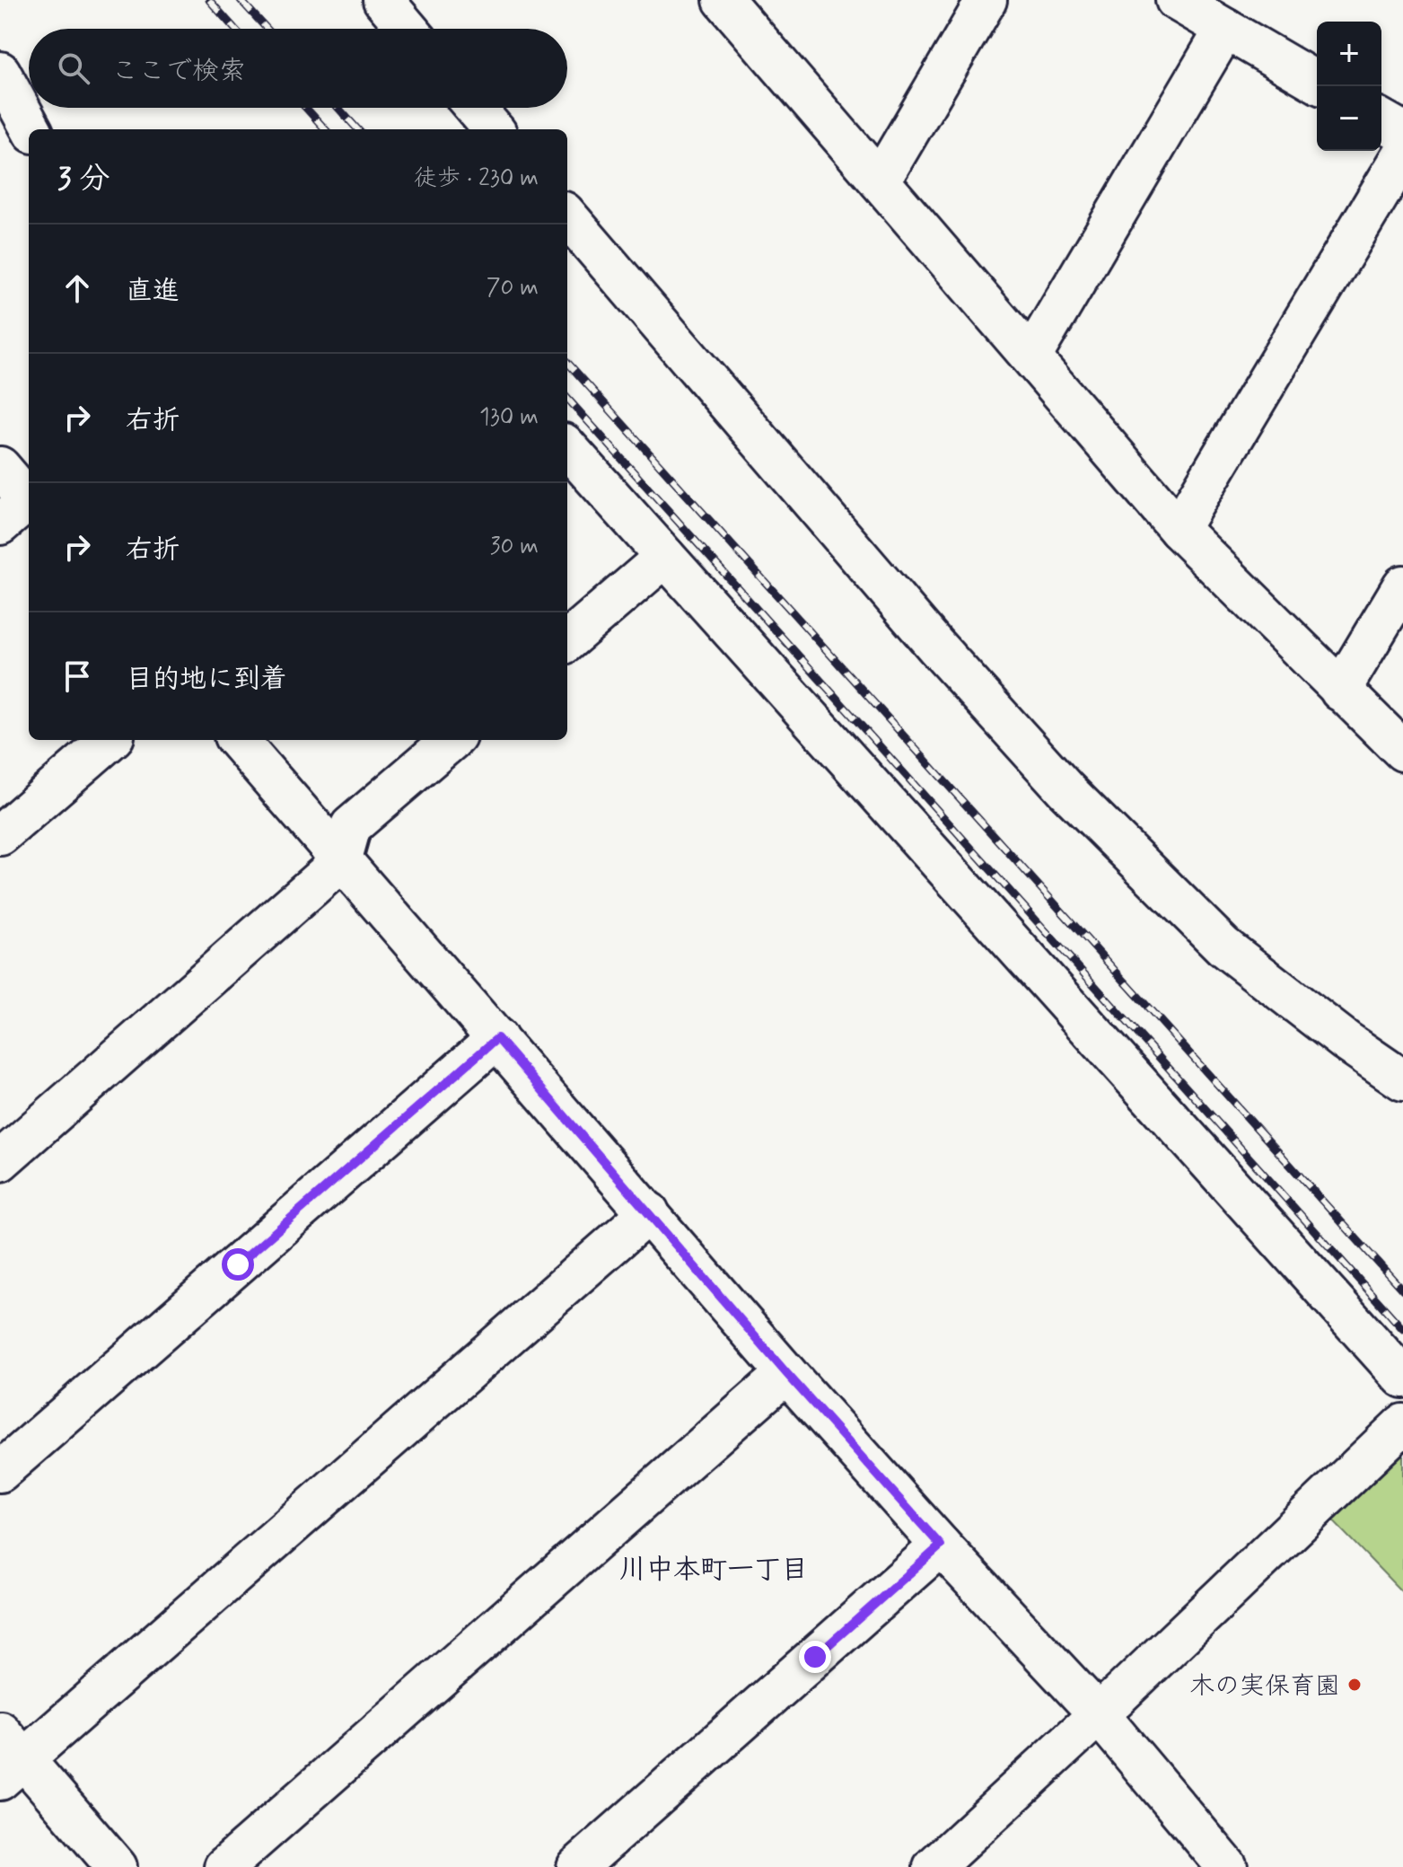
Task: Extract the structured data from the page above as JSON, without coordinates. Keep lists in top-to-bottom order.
{
  "districts": ["川中本町一丁目"],
  "places": ["木の実保育園"],
  "page": {
    "map_buttons": ["+", "−"],
    "search": "ここで検索",
    "heading": ["3 分", "徒歩 · 230 m"],
    "list": [
      ["直進", "70 m"],
      ["右折", "130 m"],
      ["右折", "30 m"],
      "目的地に到着"
    ]
  }
}
